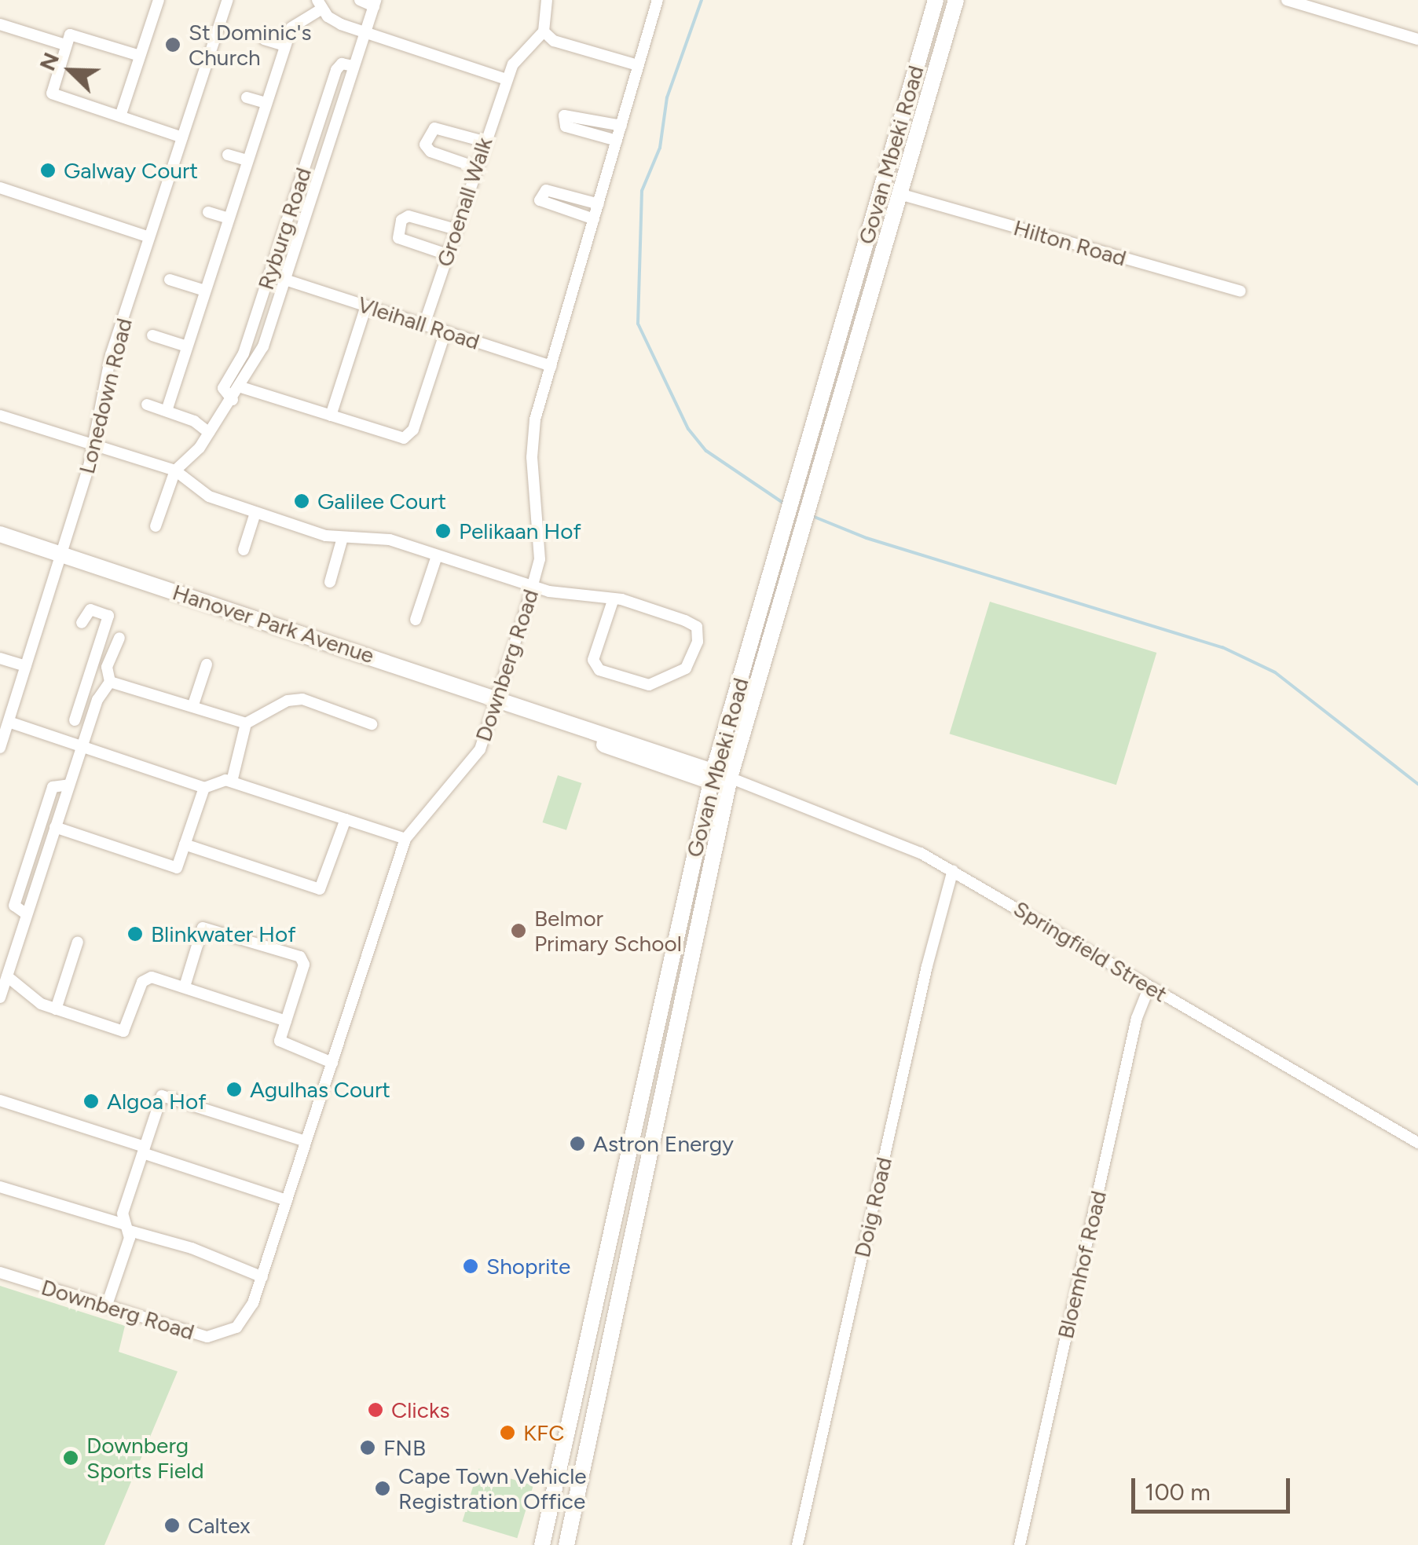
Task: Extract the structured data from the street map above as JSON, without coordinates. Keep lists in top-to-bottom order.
{
  "streets": {
    "main road": ["Govan Mbeki Road", "Hanover Park Avenue"],
    "street": [
      "Groenall Walk",
      "Ryburg Road",
      "Hilton Road",
      "Vleihall Road",
      "Lonedown Road",
      "Downberg Road",
      "Springfield Street",
      "Doig Road",
      "Bloemhof Road"
    ]
  },
  "crossings": [
    ["Govan Mbeki Road", "Hilton Road"],
    ["Govan Mbeki Road", "Hanover Park Avenue"],
    ["Govan Mbeki Road", "Springfield Street"],
    ["Groenall Walk", "Vleihall Road"],
    ["Ryburg Road", "Vleihall Road"],
    ["Vleihall Road", "Downberg Road"],
    ["Lonedown Road", "Hanover Park Avenue"],
    ["Hanover Park Avenue", "Downberg Road"],
    ["Hanover Park Avenue", "Springfield Street"],
    ["Springfield Street", "Doig Road"],
    ["Springfield Street", "Bloemhof Road"]
  ],
  "places": [
    "St Dominic's Church",
    "Galway Court",
    "Galilee Court",
    "Pelikaan Hof",
    "Belmor Primary School",
    "Blinkwater Hof",
    "Agulhas Court",
    "Algoa Hof",
    "Astron Energy",
    "Shoprite",
    "Clicks",
    "KFC",
    "FNB",
    "Downberg Sports Field",
    "Cape Town Vehicle Registration Office",
    "Caltex"
  ],
  "scale_bar": "100 m",
  "north": "top left"
}
